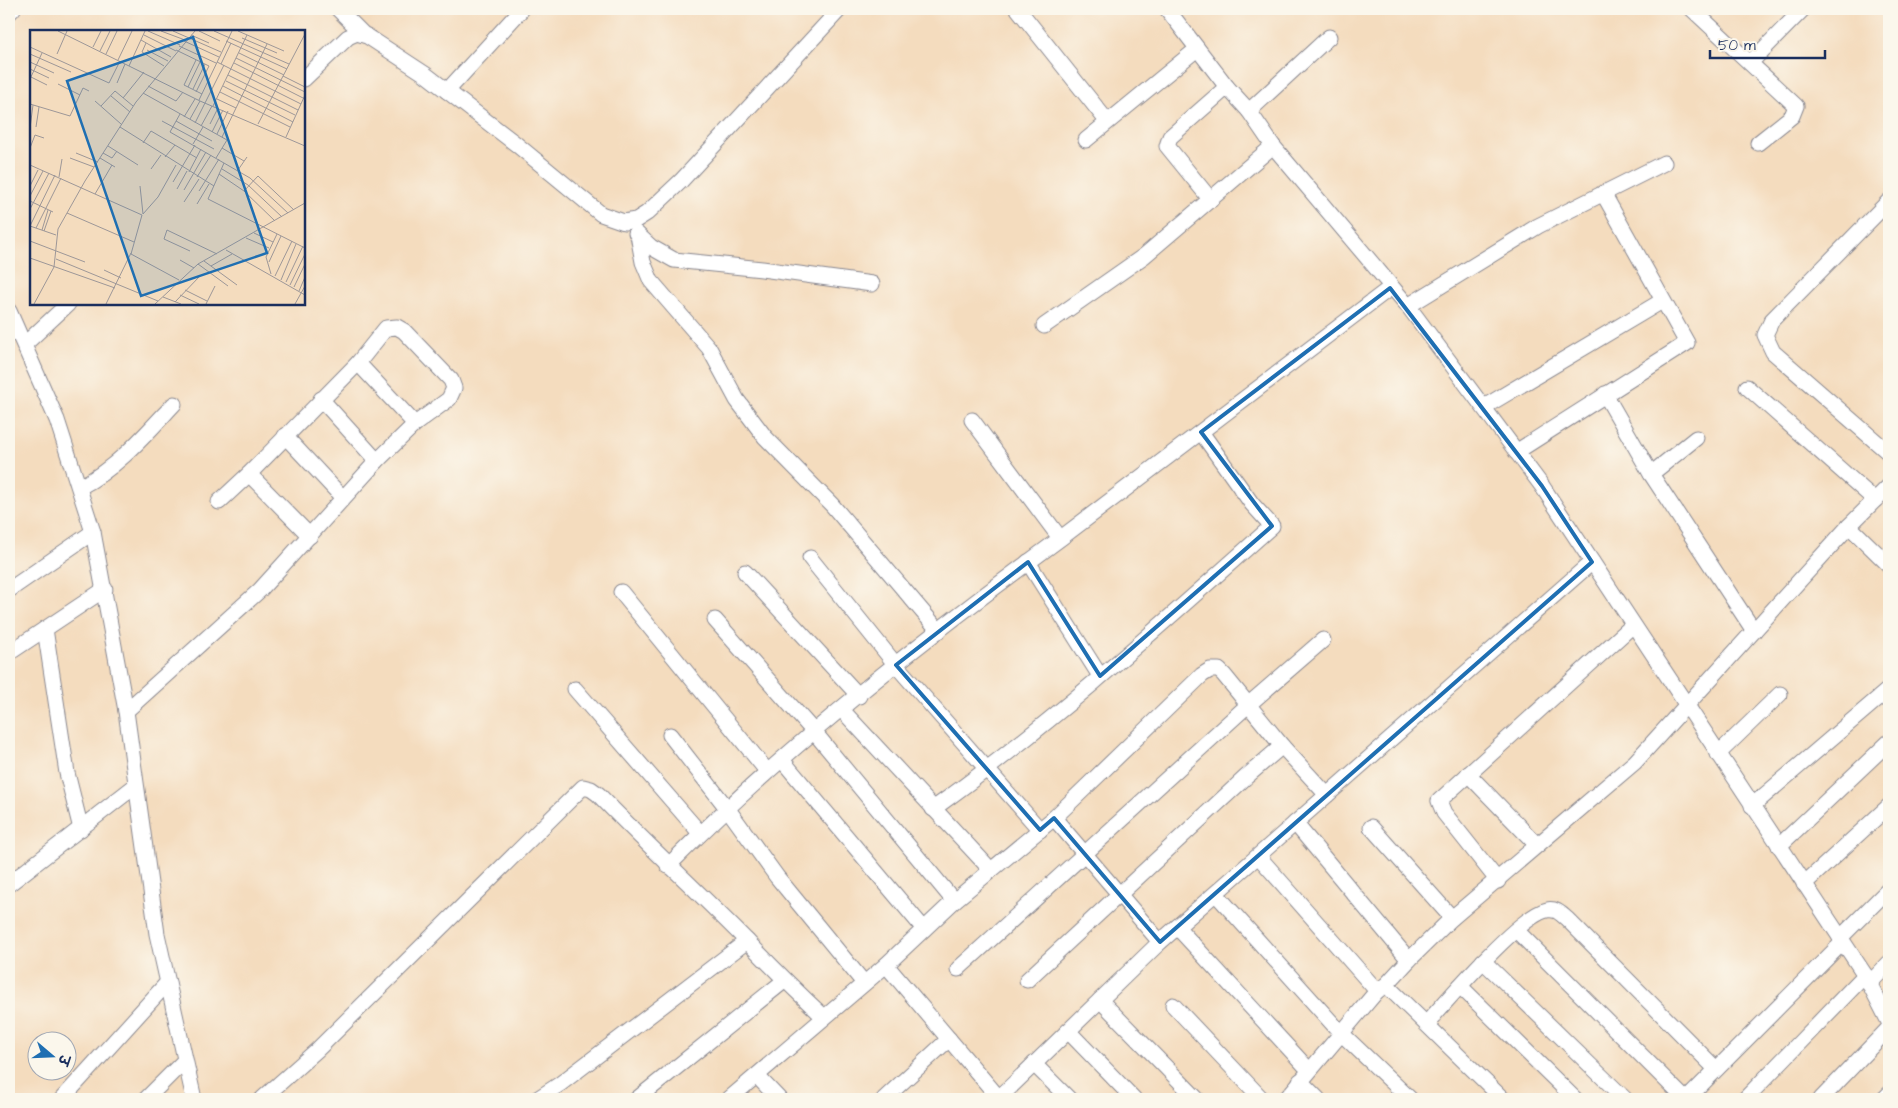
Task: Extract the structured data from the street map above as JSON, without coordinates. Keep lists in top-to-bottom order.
{
  "scale_bar": "50 m",
  "north": "right"
}
